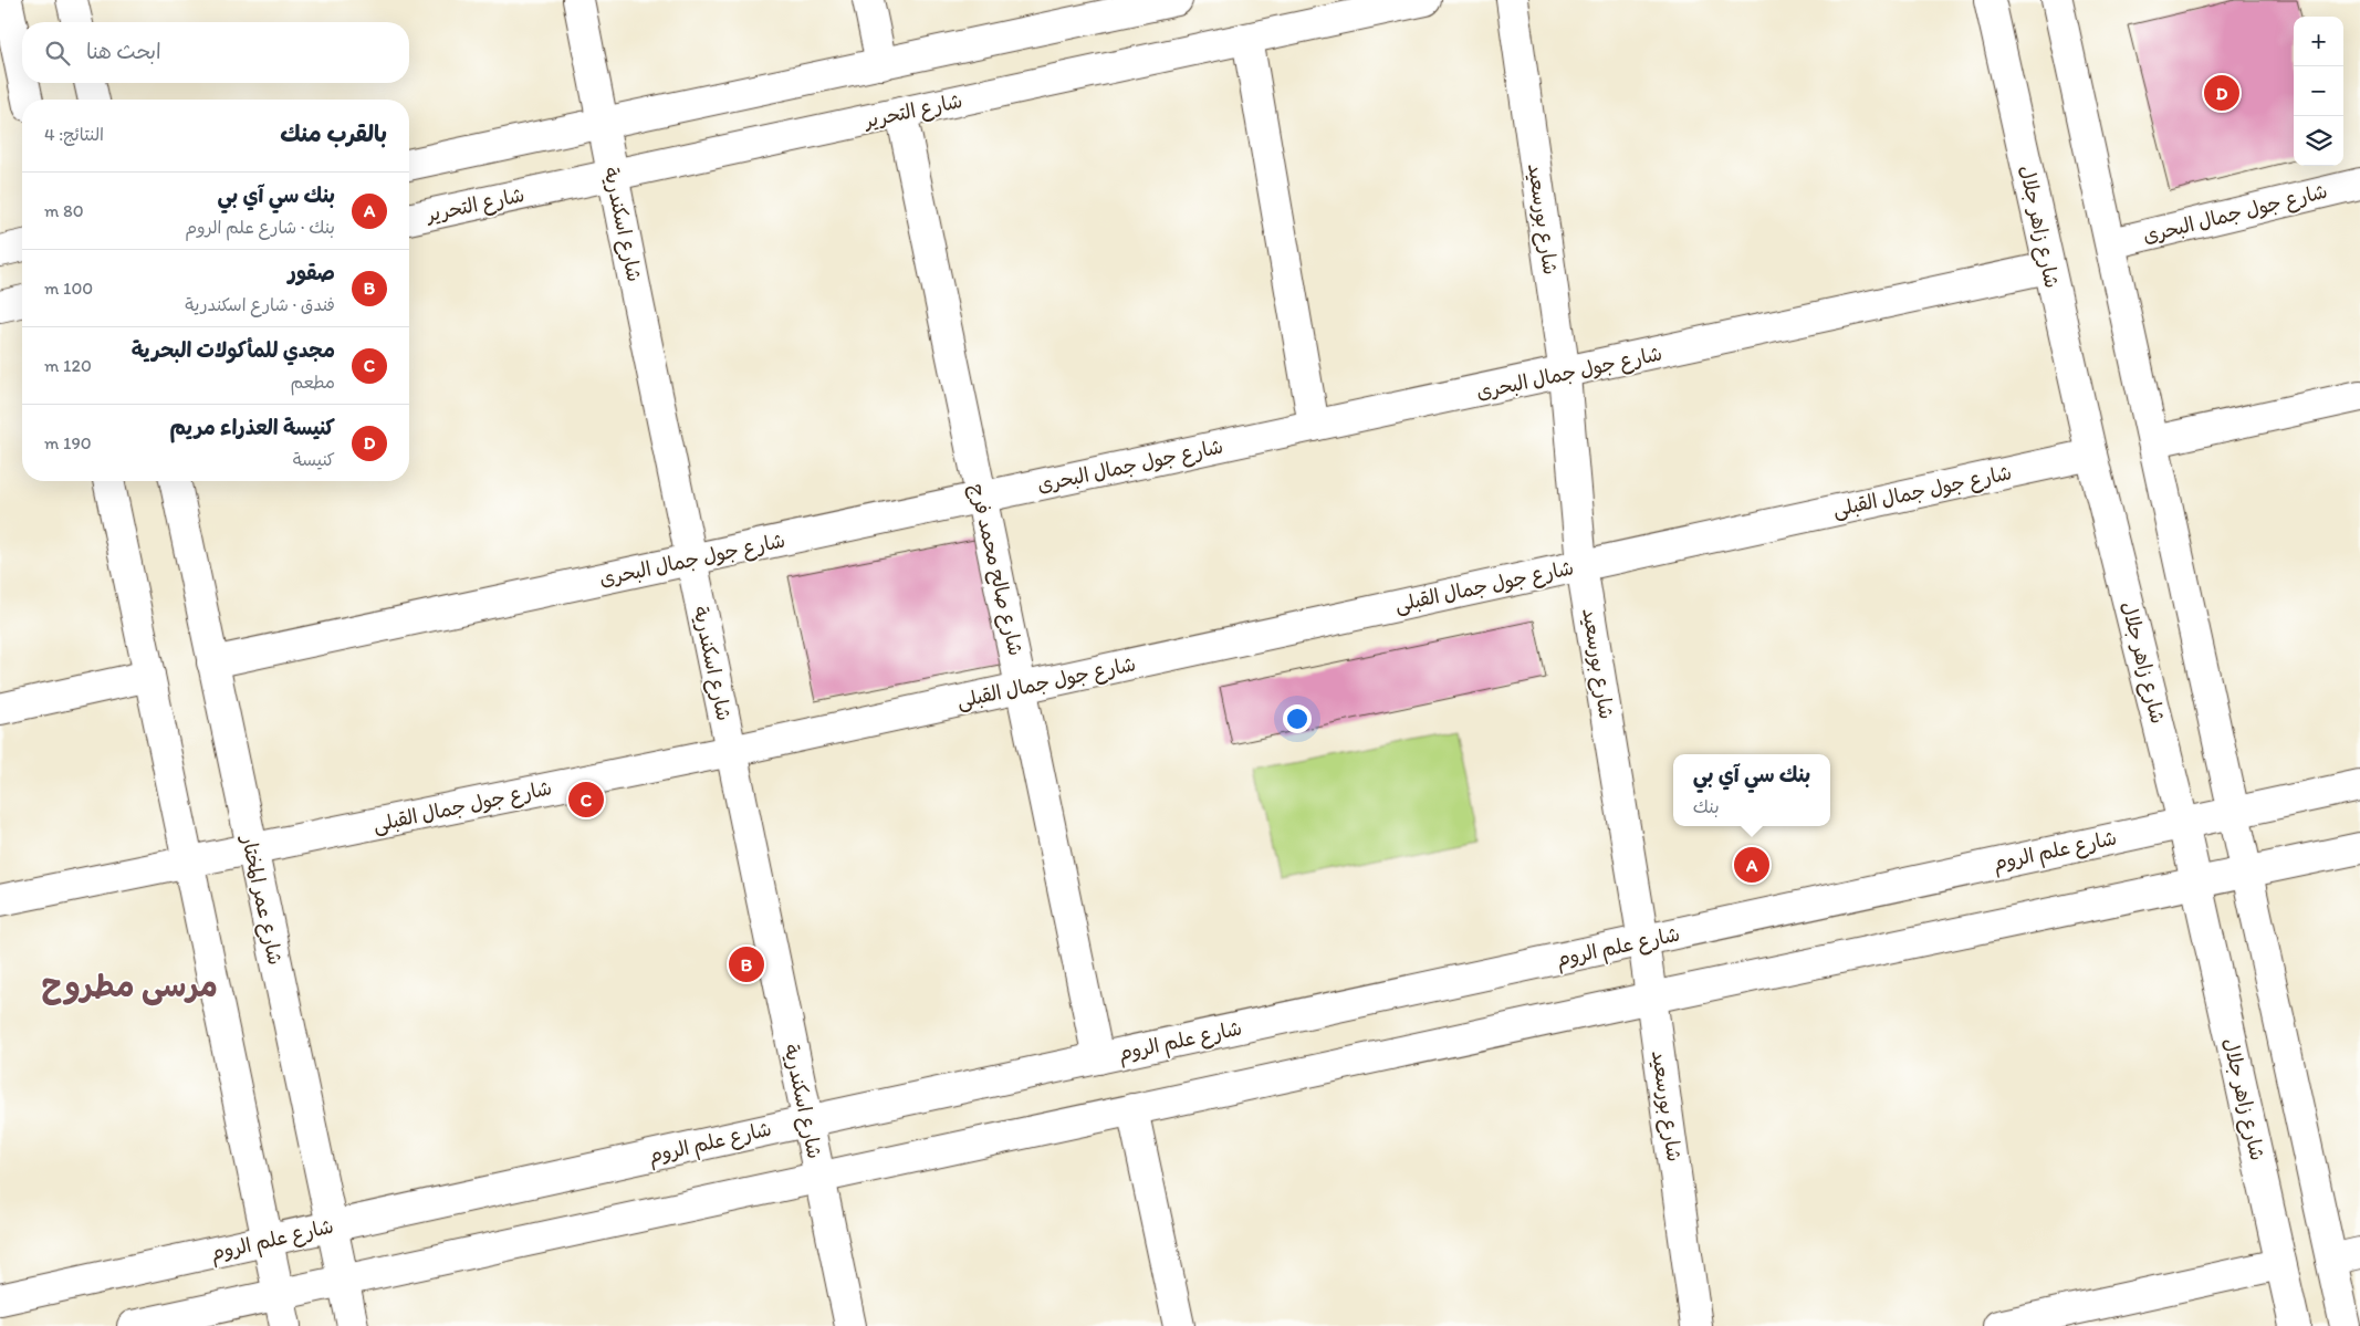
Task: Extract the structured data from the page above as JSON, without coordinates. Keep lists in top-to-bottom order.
{
  "streets": {
    "street": [
      "شارع التحرير",
      "شارع جول جمال البحرى",
      "شارع بورسعيد",
      "شارع اسكندرية",
      "شارع زاهر جلال",
      "شارع جول جمال القبلى",
      "شارع صالح محمد فرج",
      "شارع علم الروم",
      "شارع عمر المختار"
    ]
  },
  "crossings": [
    ["شارع التحرير", "شارع اسكندرية"],
    ["شارع التحرير", "شارع صالح محمد فرج"],
    ["شارع جول جمال البحرى", "شارع بورسعيد"],
    ["شارع جول جمال البحرى", "شارع اسكندرية"],
    ["شارع جول جمال البحرى", "شارع زاهر جلال"],
    ["شارع جول جمال البحرى", "شارع صالح محمد فرج"],
    ["شارع جول جمال البحرى", "شارع عمر المختار"],
    ["شارع بورسعيد", "شارع جول جمال القبلى"],
    ["شارع بورسعيد", "شارع علم الروم"],
    ["شارع اسكندرية", "شارع جول جمال القبلى"],
    ["شارع اسكندرية", "شارع علم الروم"],
    ["شارع زاهر جلال", "شارع جول جمال القبلى"],
    ["شارع زاهر جلال", "شارع علم الروم"],
    ["شارع جول جمال القبلى", "شارع صالح محمد فرج"],
    ["شارع جول جمال القبلى", "شارع عمر المختار"],
    ["شارع صالح محمد فرج", "شارع علم الروم"],
    ["شارع علم الروم", "شارع عمر المختار"]
  ],
  "districts": ["مرسى مطروح"],
  "page": {
    "map_buttons": ["+", "−"],
    "search": "ابحث هنا",
    "pins": [
      "D",
      "C",
      "A",
      "B"
    ],
    "heading": ["بالقرب منك", "النتائج: 4"],
    "list": [
      {
        "mark": "A",
        "name": "بنك سي آي بي",
        "note": "بنك · شارع علم الروم",
        "value": "80 m"
      },
      {
        "mark": "B",
        "name": "صقور",
        "note": "فندق · شارع اسكندرية",
        "value": "100 m"
      },
      {
        "mark": "C",
        "name": "مجدي للمأكولات البحرية",
        "note": "مطعم",
        "value": "120 m"
      },
      {
        "mark": "D",
        "name": "كنيسة العذراء مريم",
        "note": "كنيسة",
        "value": "190 m"
      }
    ],
    "popup": ["بنك سي آي بي", "بنك"]
  }
}
